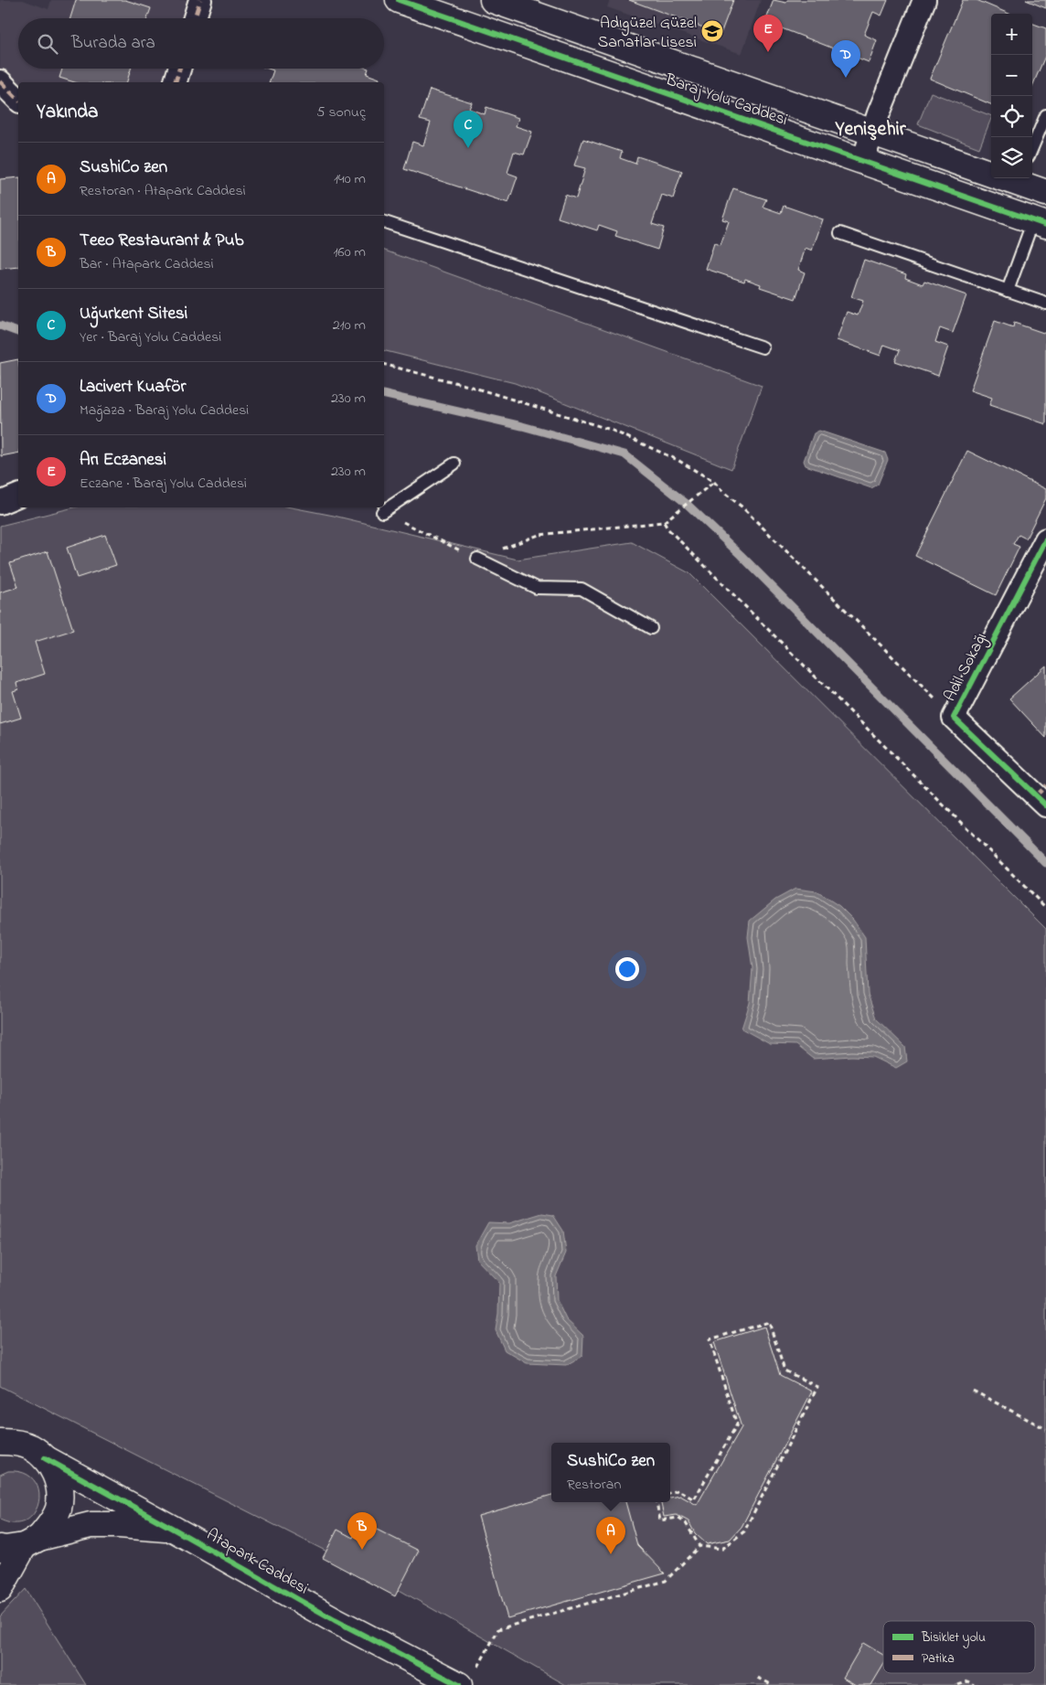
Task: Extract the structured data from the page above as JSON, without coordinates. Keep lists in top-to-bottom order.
{
  "streets": {
    "street": ["Baraj Yolu Caddesi", "Adil Sokağı", "Atapark Caddesi"]
  },
  "districts": ["Yenişehir"],
  "places": {
    "school or university": ["Adıgüzel Güzel Sanatlar Lisesi"]
  },
  "legend": ["Bisiklet yolu", "Patika"],
  "page": {
    "map_buttons": ["+", "−"],
    "pins": [
      "E",
      "D",
      "C",
      "B",
      "A"
    ],
    "search": "Burada ara",
    "heading": ["Yakında", "5 sonuç"],
    "list": [
      {
        "mark": "A",
        "name": "SushiCo zen",
        "note": "Restoran · Atapark Caddesi",
        "value": "140 m"
      },
      {
        "mark": "B",
        "name": "Teeo Restaurant & Pub",
        "note": "Bar · Atapark Caddesi",
        "value": "160 m"
      },
      {
        "mark": "C",
        "name": "Uğurkent Sitesi",
        "note": "Yer · Baraj Yolu Caddesi",
        "value": "210 m"
      },
      {
        "mark": "D",
        "name": "Lacivert Kuaför",
        "note": "Mağaza · Baraj Yolu Caddesi",
        "value": "230 m"
      },
      {
        "mark": "E",
        "name": "Arı Eczanesi",
        "note": "Eczane · Baraj Yolu Caddesi",
        "value": "230 m"
      }
    ],
    "popup": ["SushiCo zen", "Restoran"]
  }
}
